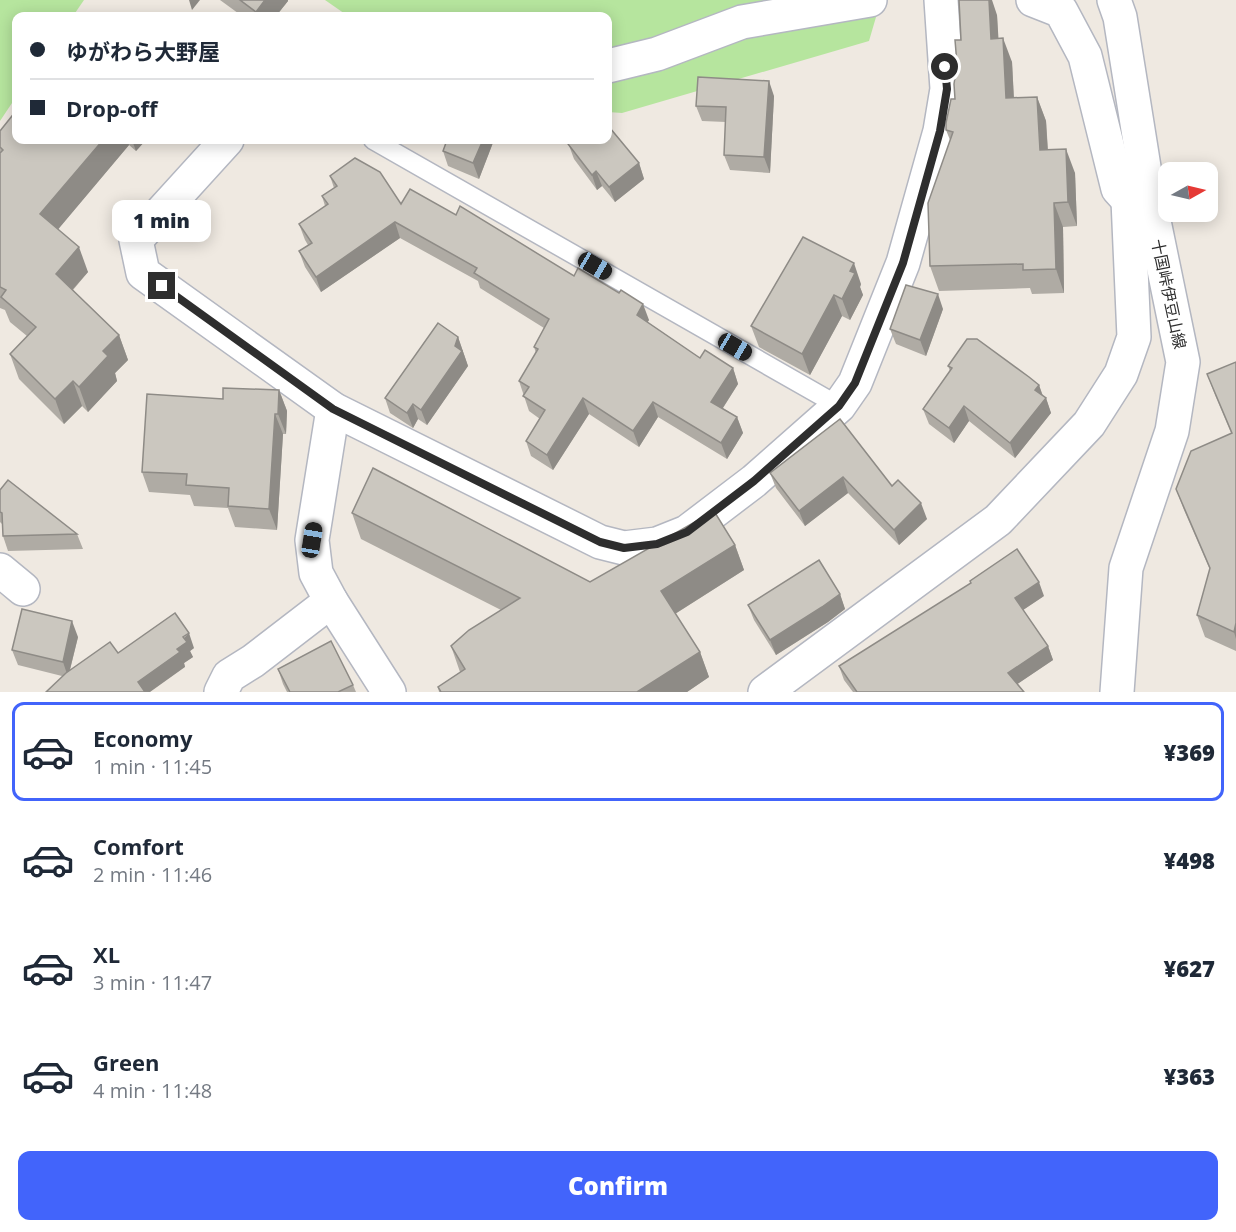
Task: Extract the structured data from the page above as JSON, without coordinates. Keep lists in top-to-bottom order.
{
  "streets": {
    "street": ["十国峠伊豆山線"]
  },
  "north": "right",
  "page": {
    "banner": ["ゆがわら大野屋", "Drop-off"],
    "bubble": "1 min",
    "list": [
      {
        "name": "Economy",
        "note": "1 min · 11:45",
        "value": "¥369"
      },
      {
        "name": "Comfort",
        "note": "2 min · 11:46",
        "value": "¥498"
      },
      {
        "name": "XL",
        "note": "3 min · 11:47",
        "value": "¥627"
      },
      {
        "name": "Green",
        "note": "4 min · 11:48",
        "value": "¥363"
      }
    ],
    "buttons": "Confirm"
  }
}
